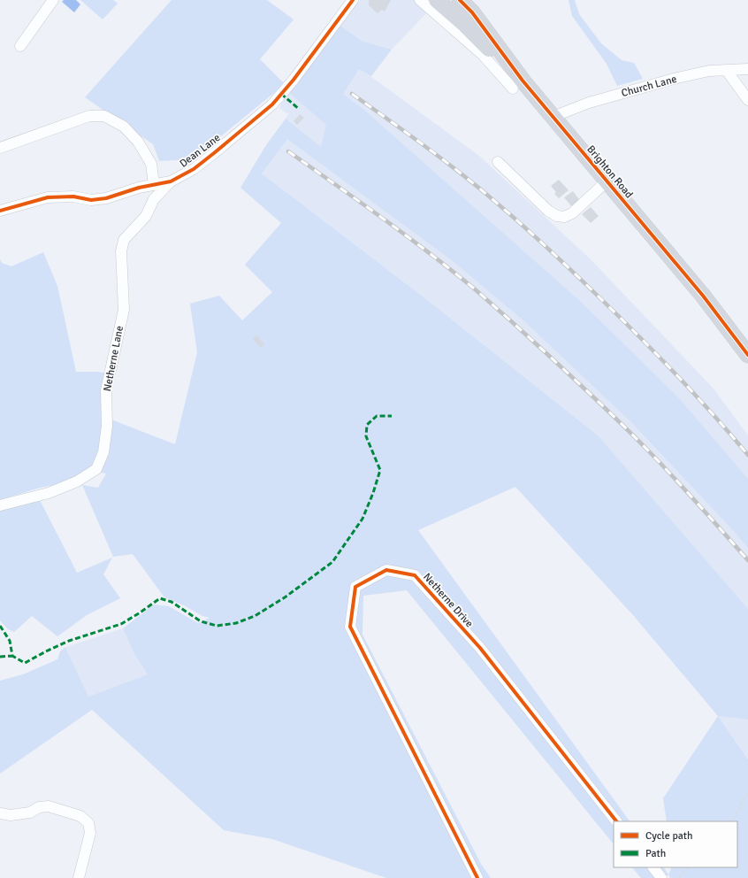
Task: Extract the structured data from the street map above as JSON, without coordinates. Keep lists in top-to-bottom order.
{
  "streets": {
    "highway": ["Brighton Road"],
    "street": [
      "Church Lane",
      "Dean Lane",
      "Netherne Lane",
      "Netherne Drive"
    ]
  },
  "crossings": [
    ["Church Lane", "Brighton Road"],
    ["Dean Lane", "Netherne Lane"]
  ],
  "legend": ["Cycle path", "Path"]
}
